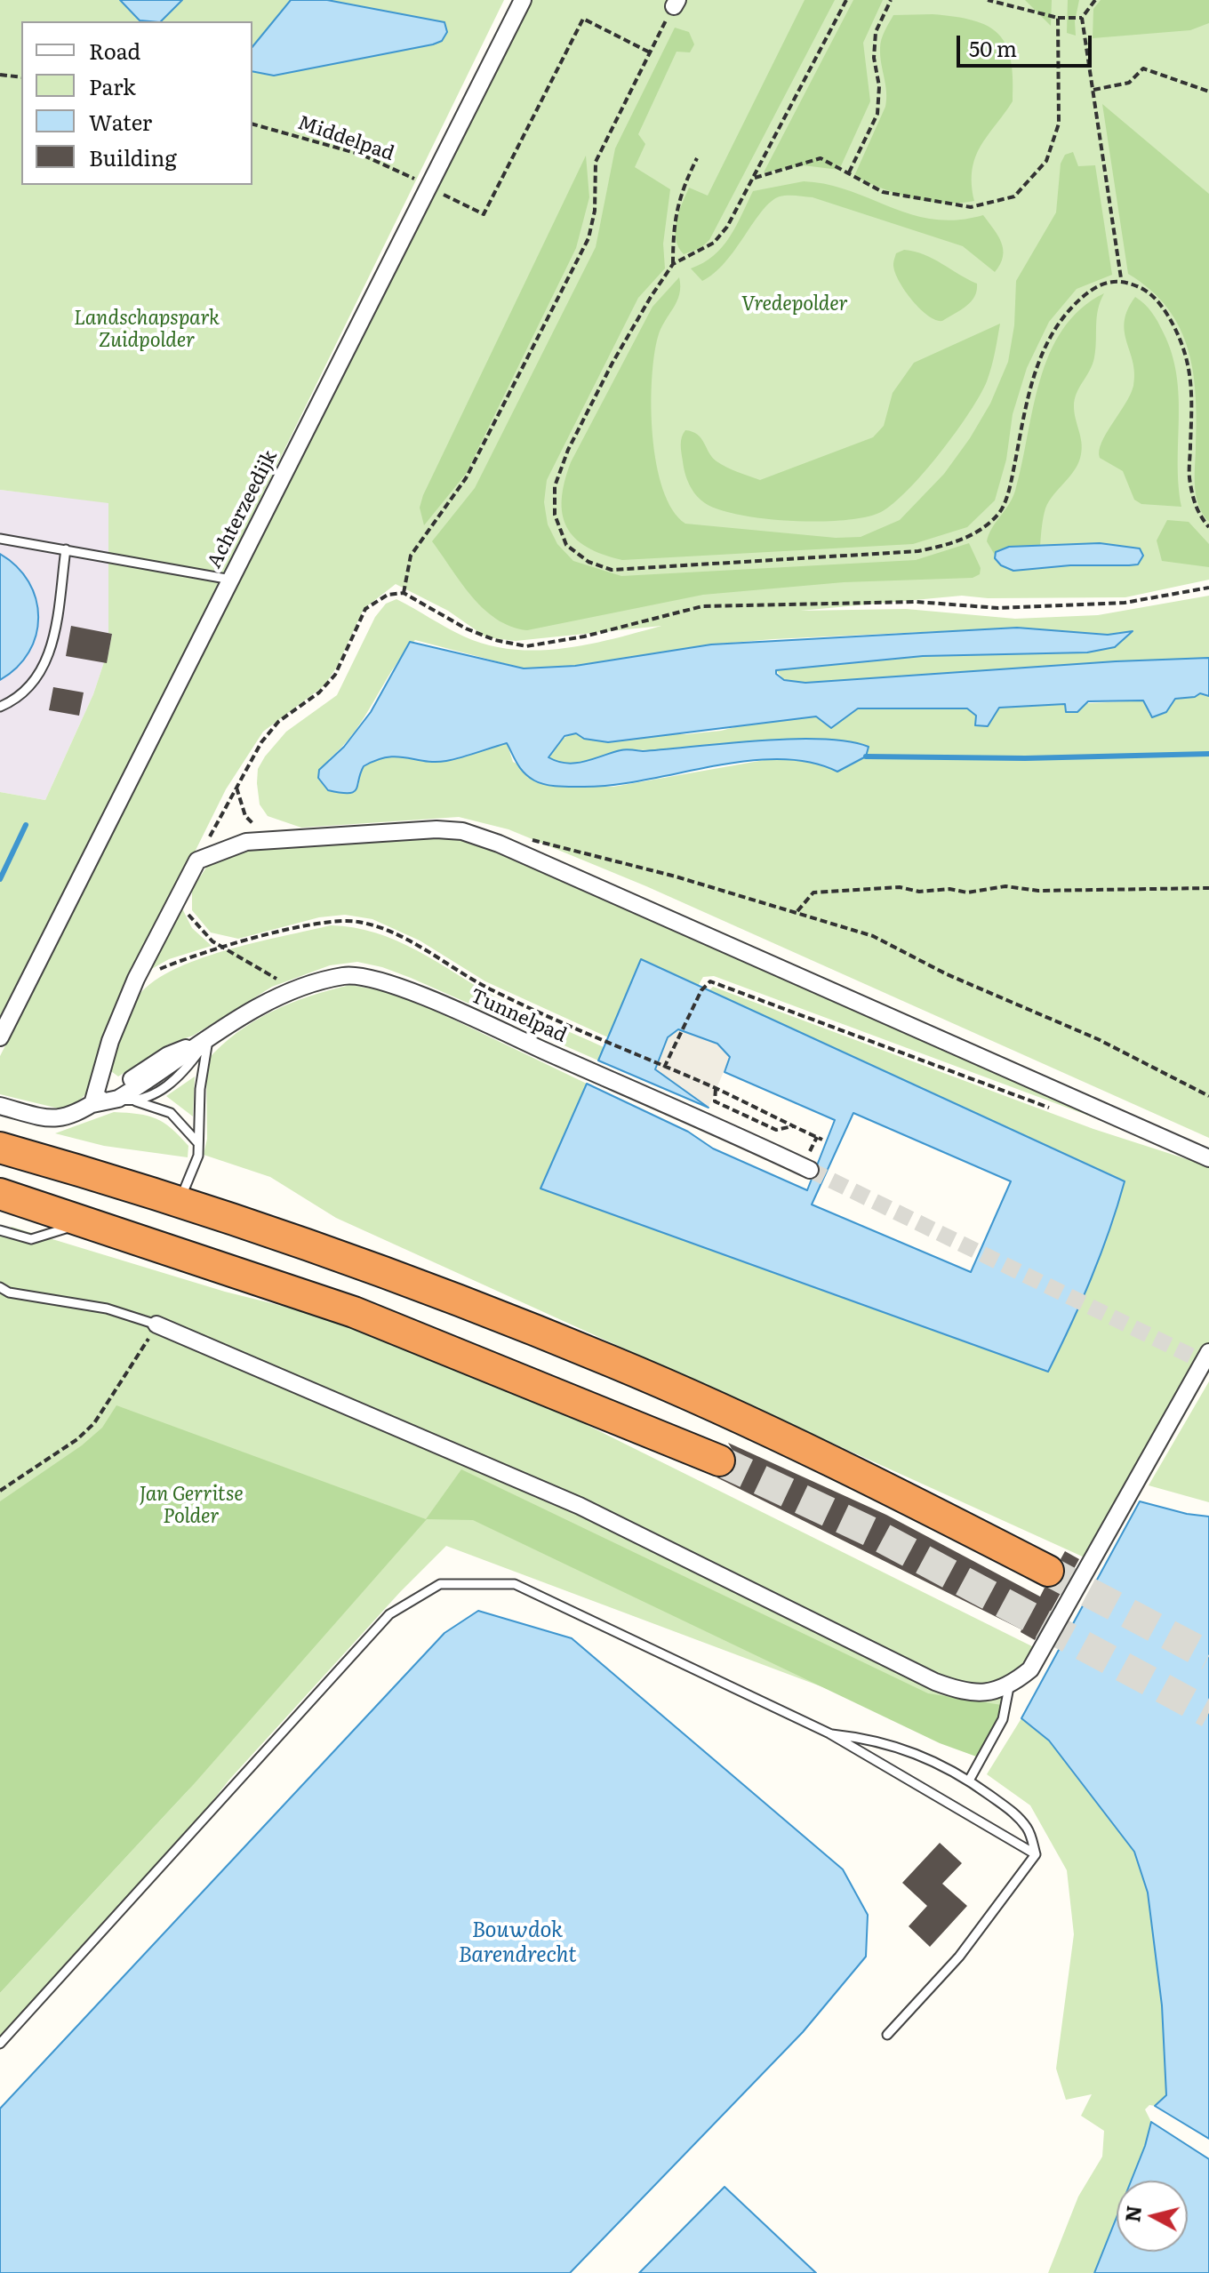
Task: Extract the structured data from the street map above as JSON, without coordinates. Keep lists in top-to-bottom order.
{
  "streets": {
    "street": ["Achterzeedijk", "Tunnelpad"],
    "path": ["Middelpad"]
  },
  "crossings": [
    ["Middelpad", "Achterzeedijk"]
  ],
  "water": ["Bouwdok Barendrecht"],
  "parks": ["Vredepolder", "Landschapspark Zuidpolder", "Jan Gerritse Polder"],
  "legend": [
    "Road",
    "Park",
    "Water",
    "Building"
  ],
  "scale_bar": "50 m",
  "north": "left"
}
